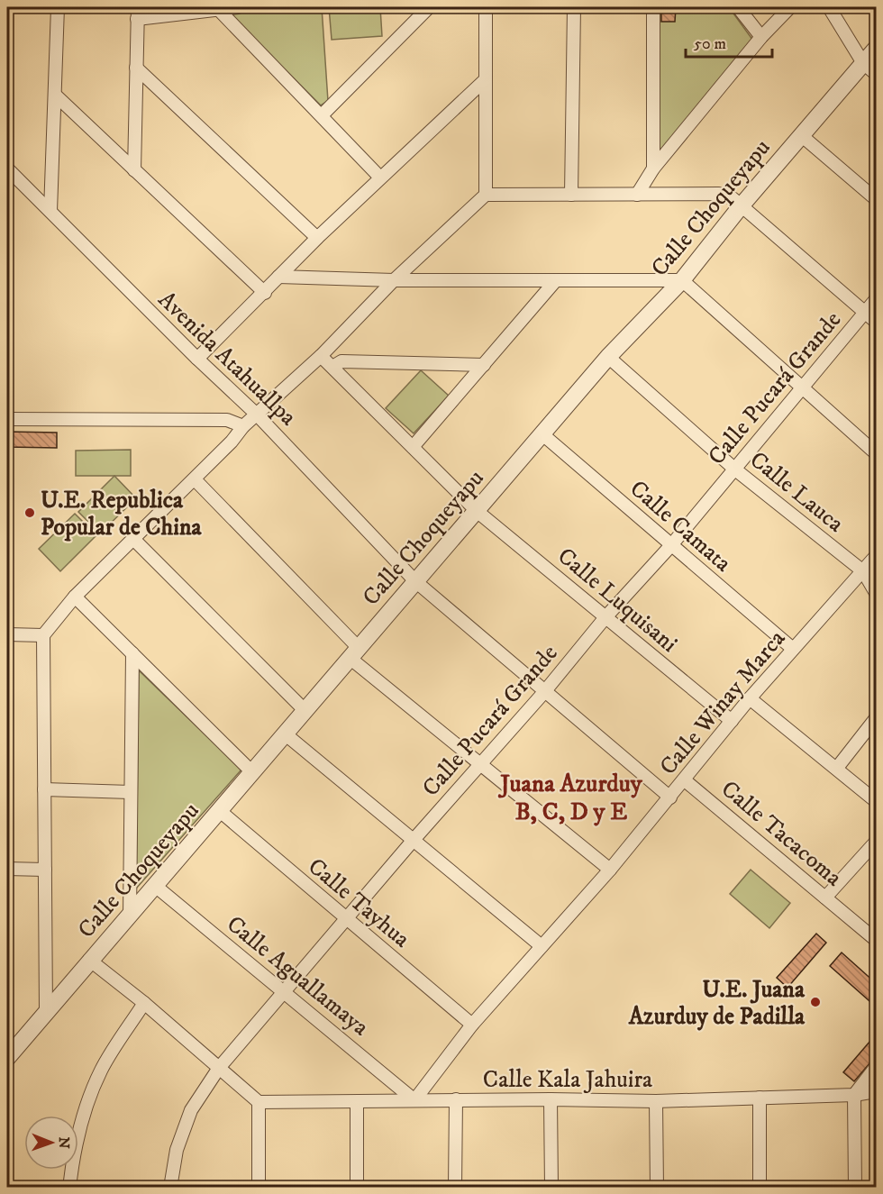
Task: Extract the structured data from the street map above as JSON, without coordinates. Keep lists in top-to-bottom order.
{
  "streets": {
    "street": [
      "Calle Choqueyapu",
      "Avenida Atahuallpa",
      "Calle Pucará Grande",
      "Calle Lauca",
      "Calle Camata",
      "Calle Luquisani",
      "Calle Winay Marca",
      "Calle Tacacoma",
      "Calle Tayhua",
      "Calle Aguallamaya",
      "Calle Kala Jahuira"
    ]
  },
  "crossings": [
    ["Calle Choqueyapu", "Avenida Atahuallpa"],
    ["Calle Choqueyapu", "Calle Lauca"],
    ["Calle Choqueyapu", "Calle Camata"],
    ["Calle Choqueyapu", "Calle Luquisani"],
    ["Calle Choqueyapu", "Calle Tayhua"],
    ["Calle Choqueyapu", "Calle Aguallamaya"],
    ["Calle Pucará Grande", "Calle Lauca"],
    ["Calle Pucará Grande", "Calle Camata"],
    ["Calle Pucará Grande", "Calle Luquisani"],
    ["Calle Pucará Grande", "Calle Tayhua"],
    ["Calle Pucará Grande", "Calle Aguallamaya"],
    ["Calle Lauca", "Calle Winay Marca"],
    ["Calle Camata", "Calle Winay Marca"],
    ["Calle Luquisani", "Calle Winay Marca"],
    ["Calle Winay Marca", "Calle Tacacoma"],
    ["Calle Winay Marca", "Calle Tayhua"],
    ["Calle Winay Marca", "Calle Aguallamaya"],
    ["Calle Winay Marca", "Calle Kala Jahuira"],
    ["Calle Aguallamaya", "Calle Kala Jahuira"]
  ],
  "districts": ["Juana Azurduy B, C, D y E"],
  "places": ["U.E. Republica Popular de China", "U.E. Juana Azurduy de Padilla"],
  "scale_bar": "50 m",
  "north": "right"
}
